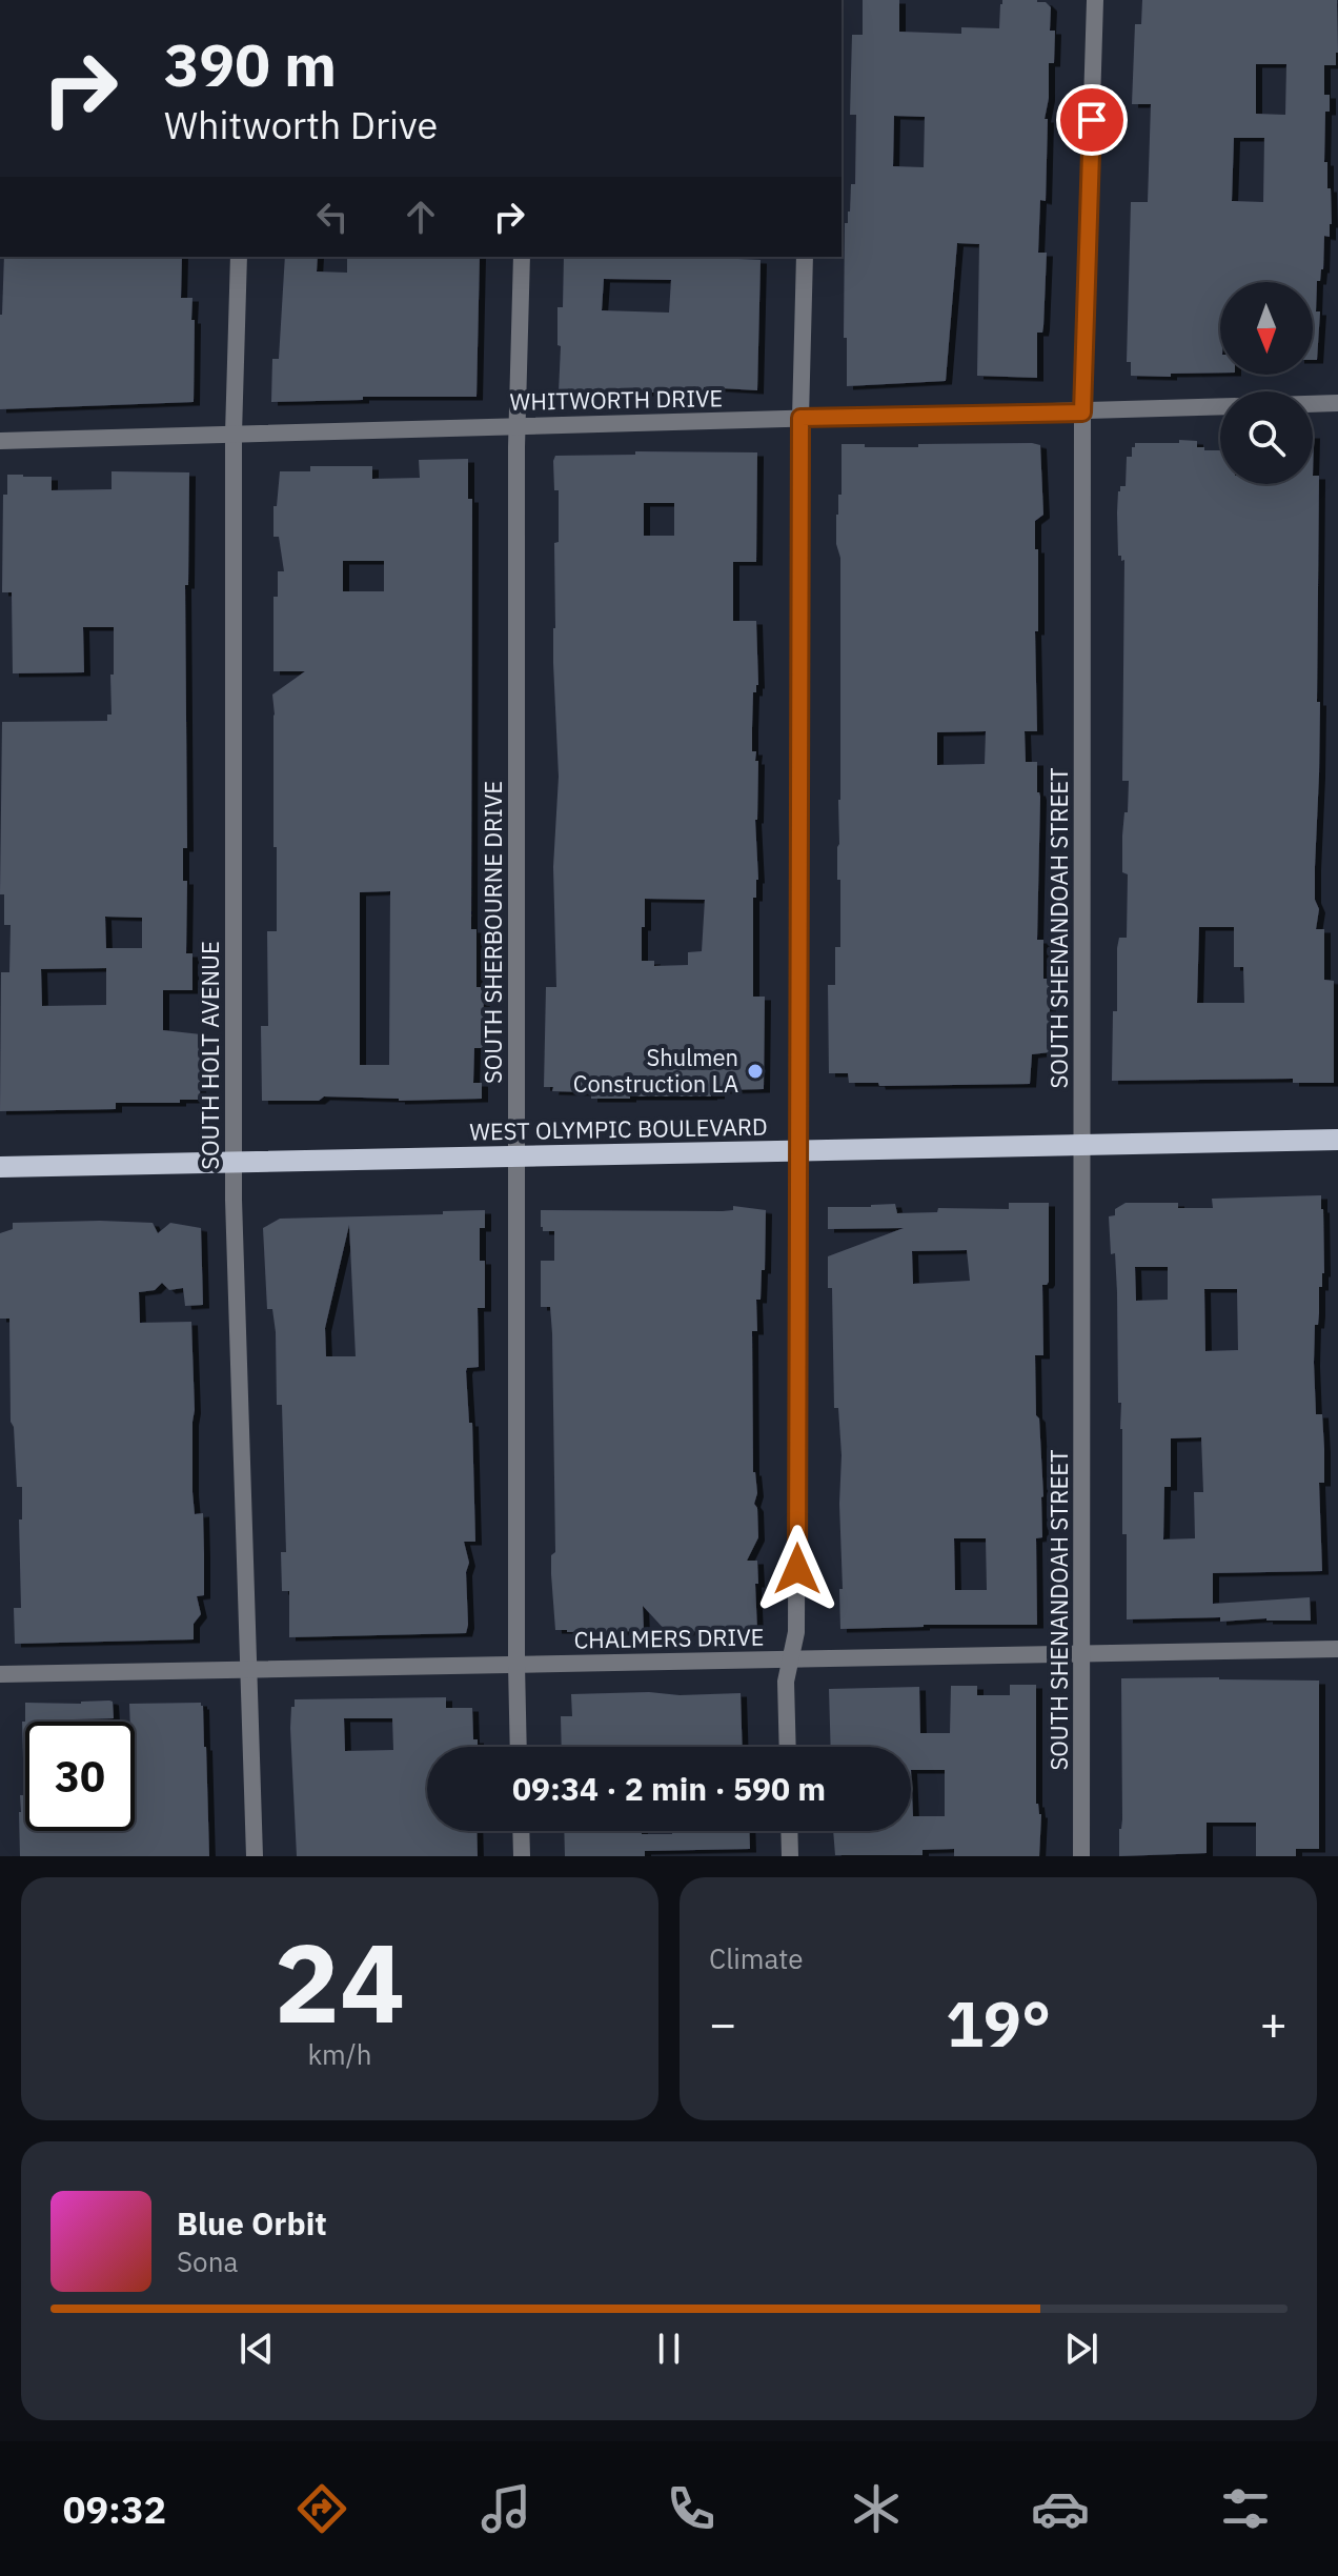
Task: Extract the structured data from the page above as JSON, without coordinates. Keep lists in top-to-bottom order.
{
  "streets": {
    "main road": ["WEST OLYMPIC BOULEVARD"],
    "street": [
      "WHITWORTH DRIVE",
      "SOUTH SHENANDOAH STREET",
      "SOUTH SHERBOURNE DRIVE",
      "SOUTH HOLT AVENUE",
      "CHALMERS DRIVE"
    ]
  },
  "crossings": [
    ["WHITWORTH DRIVE", "SOUTH SHENANDOAH STREET"],
    ["WHITWORTH DRIVE", "SOUTH SHERBOURNE DRIVE"],
    ["WHITWORTH DRIVE", "SOUTH HOLT AVENUE"],
    ["SOUTH SHENANDOAH STREET", "WEST OLYMPIC BOULEVARD"],
    ["SOUTH SHENANDOAH STREET", "CHALMERS DRIVE"],
    ["SOUTH SHERBOURNE DRIVE", "WEST OLYMPIC BOULEVARD"],
    ["SOUTH SHERBOURNE DRIVE", "CHALMERS DRIVE"],
    ["SOUTH HOLT AVENUE", "WEST OLYMPIC BOULEVARD"],
    ["SOUTH HOLT AVENUE", "CHALMERS DRIVE"]
  ],
  "places": ["Shulmen Construction LA"],
  "north": "bottom",
  "page": {
    "turn": ["390 m", "Whitworth Drive"],
    "limit": "30",
    "trip": "09:34 · 2 min · 590 m",
    "tile": [
      ["24", "km/h"],
      "Climate"
    ],
    "heat": ["−", "19°", "+"],
    "song": ["Blue Orbit", "Sona"],
    "tabs": "09:32"
  }
}
